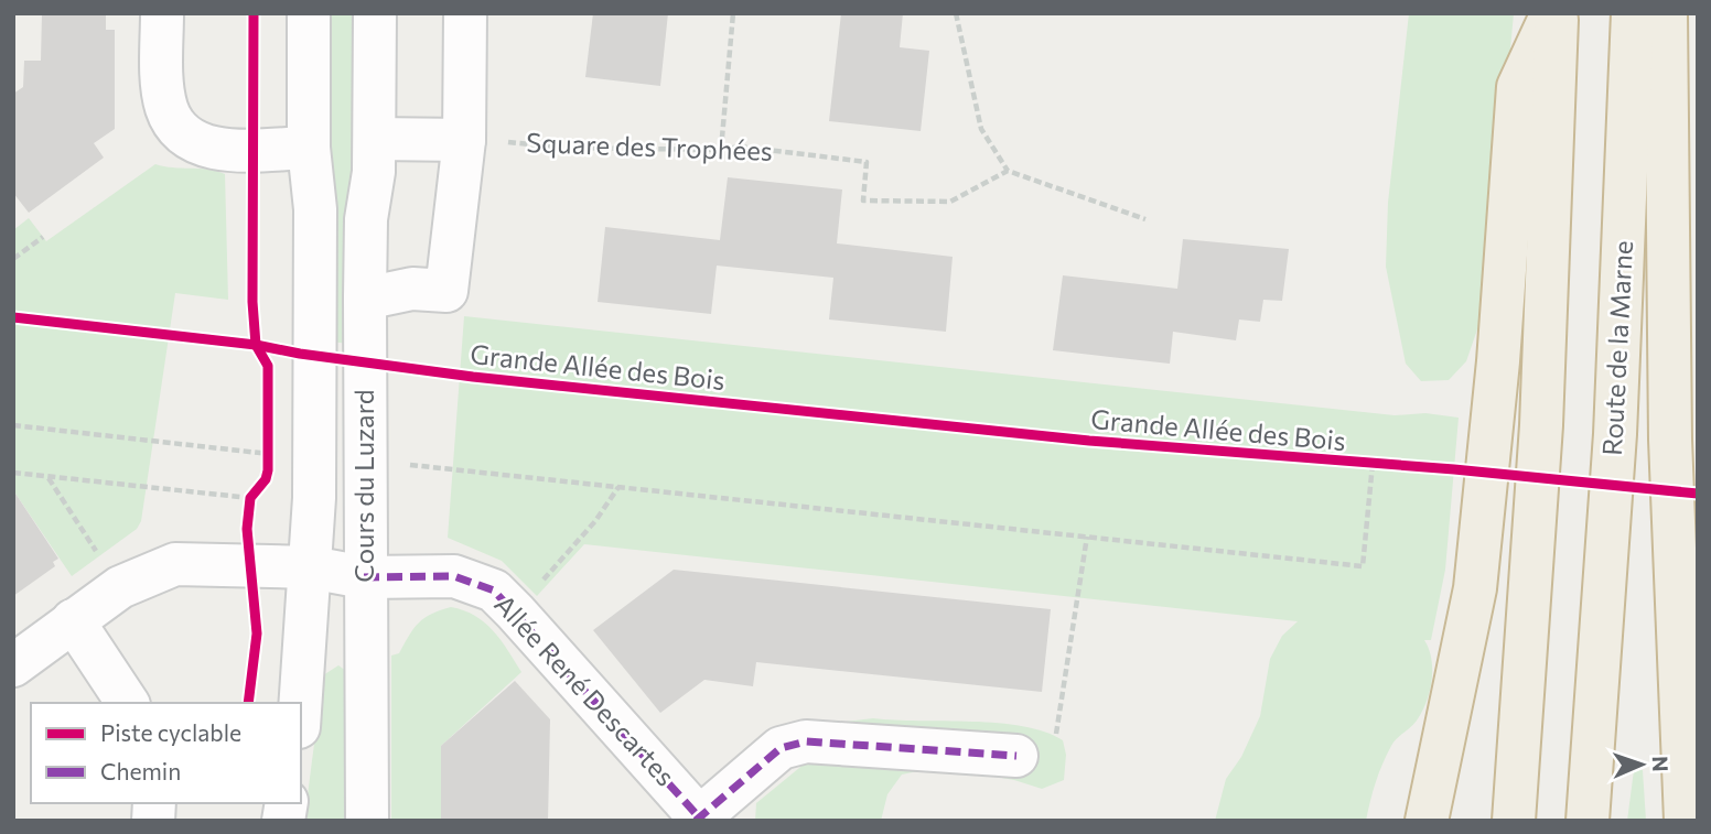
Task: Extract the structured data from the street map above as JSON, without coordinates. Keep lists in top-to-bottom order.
{
  "streets": {
    "highway": ["Route de la Marne"],
    "street": ["Cours du Luzard", "Allée René Descartes"],
    "path": ["Square des Trophées"],
    "cycle path": ["Grande Allée des Bois"]
  },
  "crossings": [
    ["Cours du Luzard", "Allée René Descartes"]
  ],
  "legend": ["Piste cyclable", "Chemin"],
  "north": "right"
}
